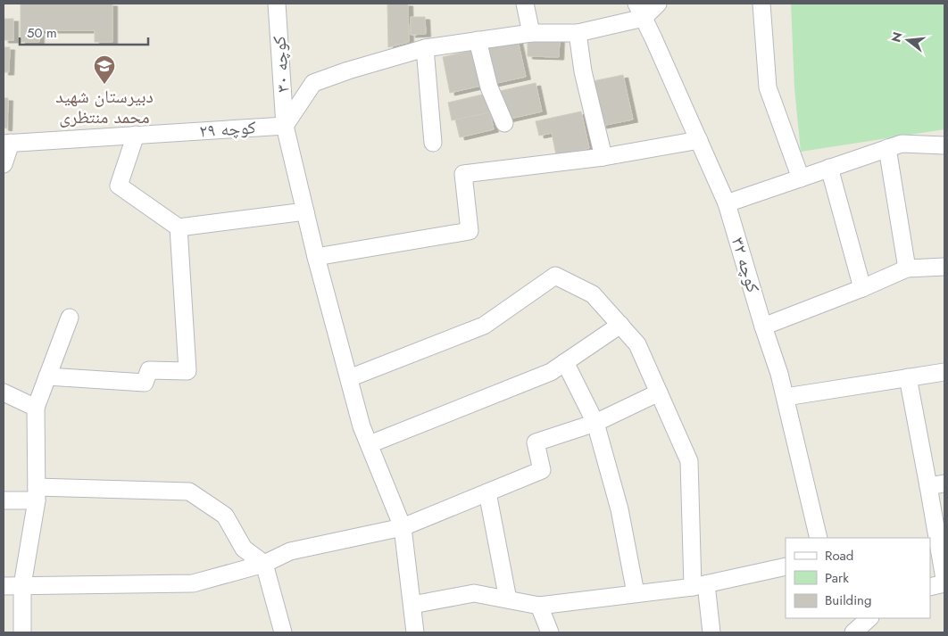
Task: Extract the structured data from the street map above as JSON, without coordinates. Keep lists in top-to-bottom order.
{
  "streets": {
    "street": ["کوچه ۳۰", "کوچه ۲۹", "کوچه ۳۲"]
  },
  "crossings": [
    ["کوچه ۳۰", "کوچه ۲۹"]
  ],
  "places": {
    "school or university": ["دبیرستان شهید محمد منتظری"]
  },
  "legend": ["Road", "Park", "Building"],
  "scale_bar": "50 m",
  "north": "left"
}
